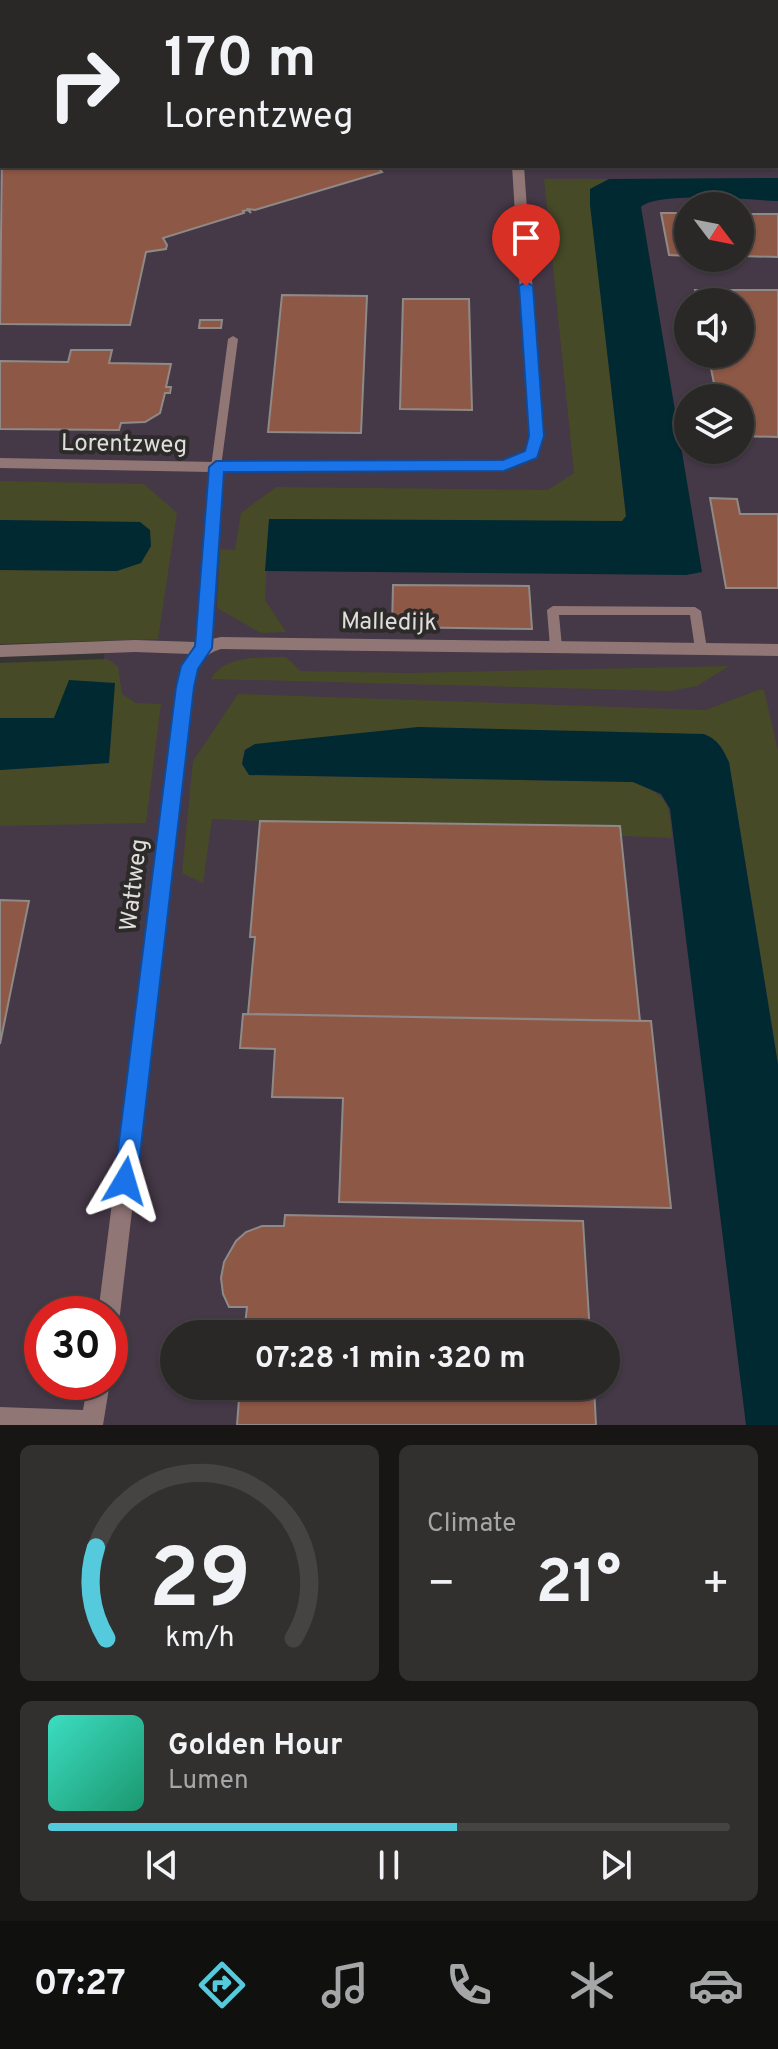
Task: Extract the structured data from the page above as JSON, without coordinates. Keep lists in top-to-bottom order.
{
  "streets": {
    "street": ["Lorentzweg", "Malledijk", "Wattweg"]
  },
  "crossings": [
    ["Lorentzweg", "Wattweg"],
    ["Malledijk", "Wattweg"]
  ],
  "north": "bottom right",
  "page": {
    "turn": ["170 m", "Lorentzweg"],
    "limit": "30",
    "trip": "07:28 · 1 min · 320 m",
    "tile": "Climate",
    "heat": ["−", "21°", "+"],
    "song": ["Golden Hour", "Lumen"],
    "tabs": "07:27",
    "gauge": ["29", "km/h"]
  }
}
